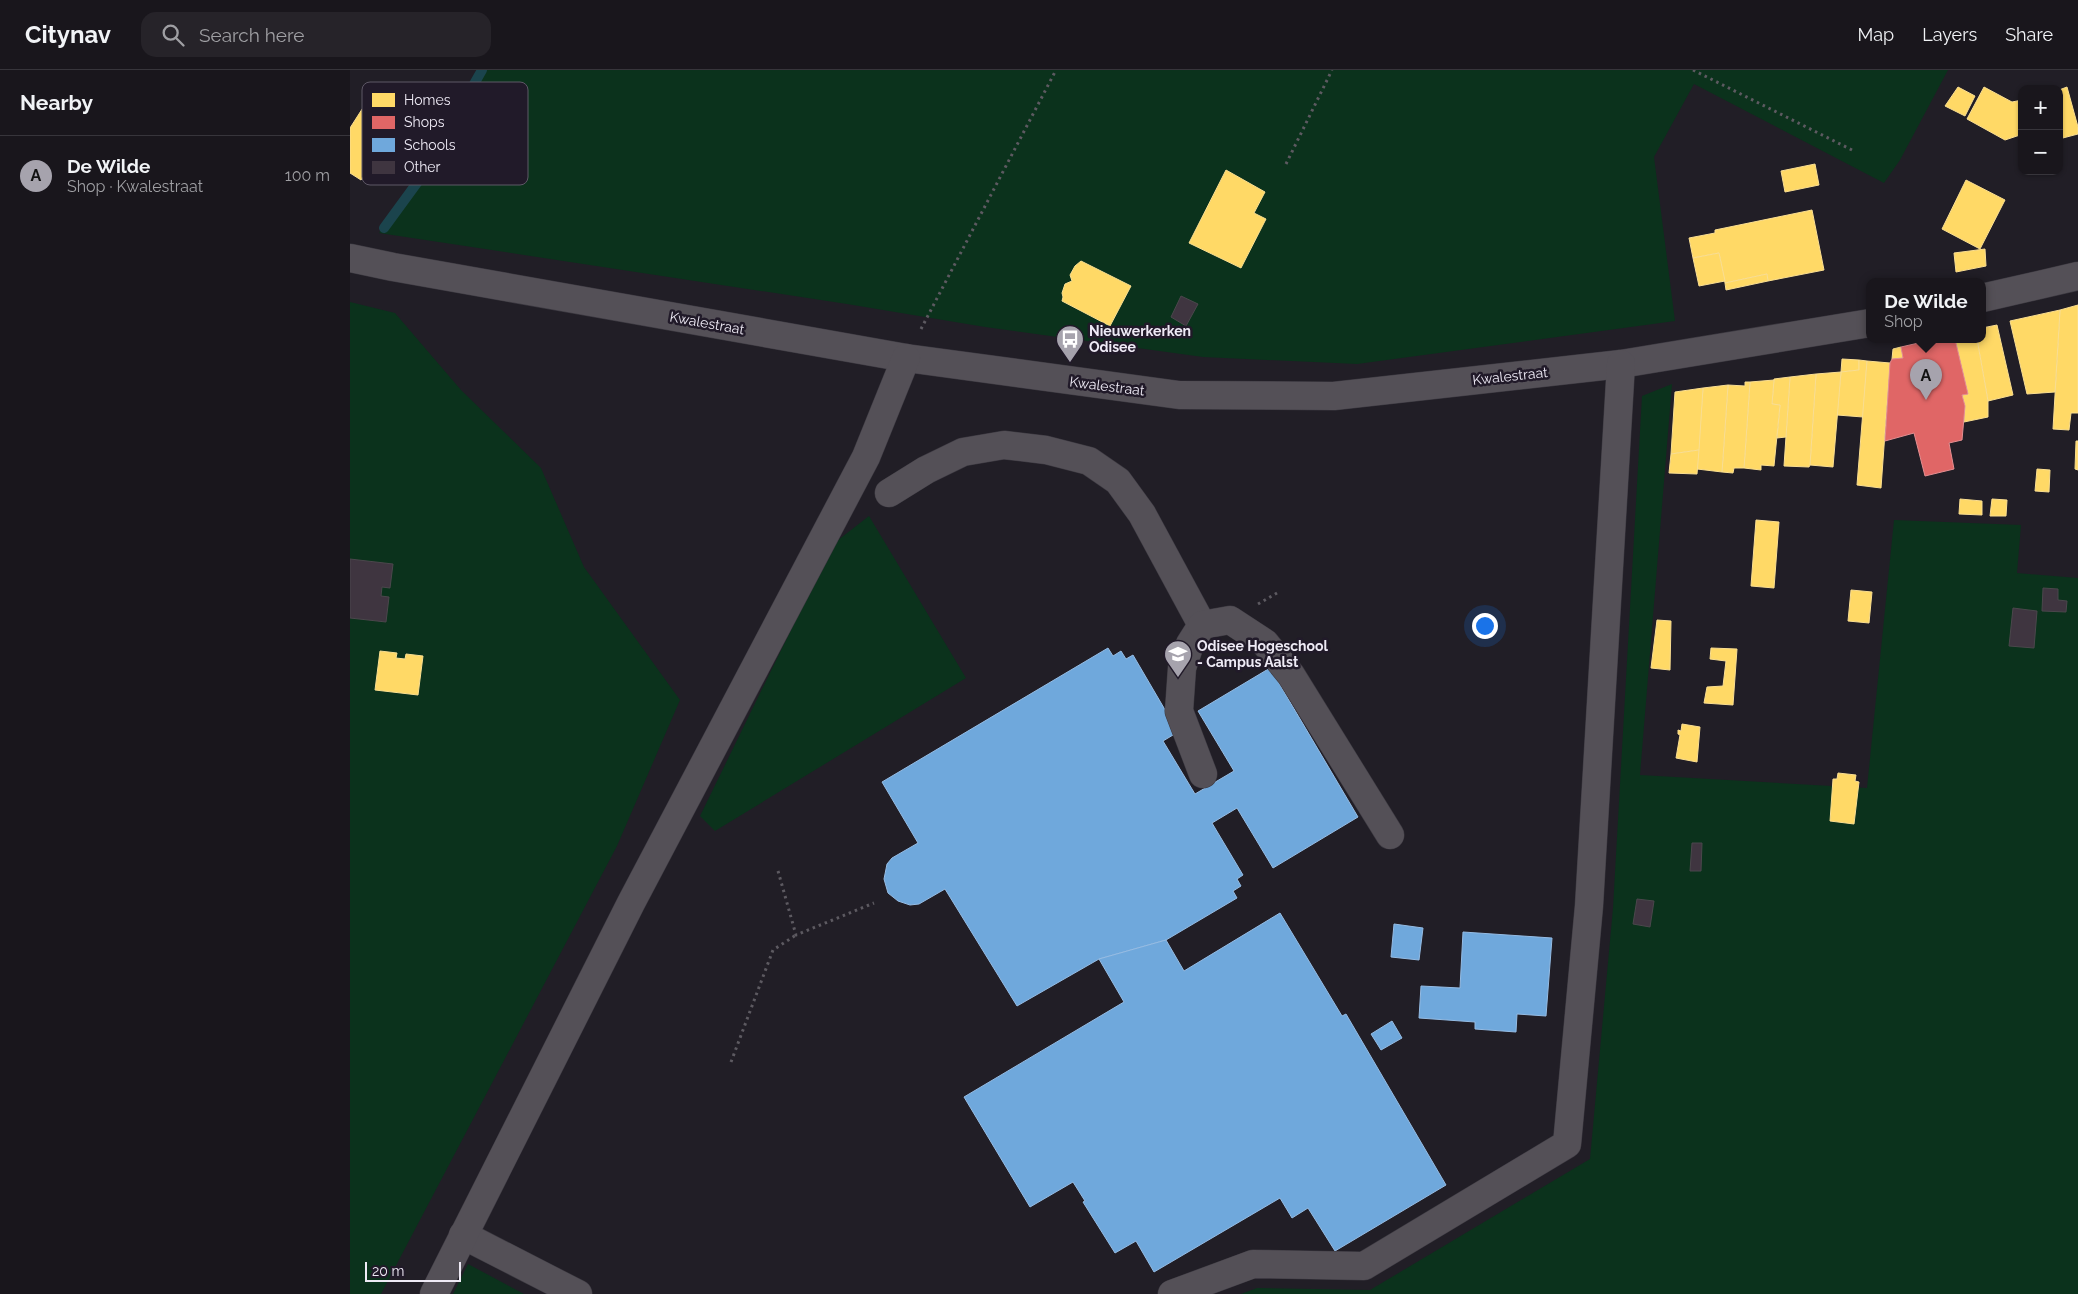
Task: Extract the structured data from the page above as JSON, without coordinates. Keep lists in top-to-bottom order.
{
  "streets": {
    "street": ["Kwalestraat"]
  },
  "places": {
    "bus stop": ["Nieuwerkerken Odisee"],
    "school or university": ["Odisee Hogeschool - Campus Aalst"]
  },
  "legend": [
    "Homes",
    "Shops",
    "Schools",
    "Other"
  ],
  "scale_bar": "20 m",
  "page": {
    "header": "Citynav",
    "search": "Search here",
    "nav": ["Map", "Layers", "Share"],
    "heading": "Nearby",
    "map_buttons": ["+", "−"],
    "list": [
      {
        "mark": "A",
        "name": "De Wilde",
        "note": "Shop · Kwalestraat",
        "value": "100 m"
      }
    ],
    "popup": ["De Wilde", "Shop"],
    "pins": "A",
    "scale": "20 m"
  }
}
